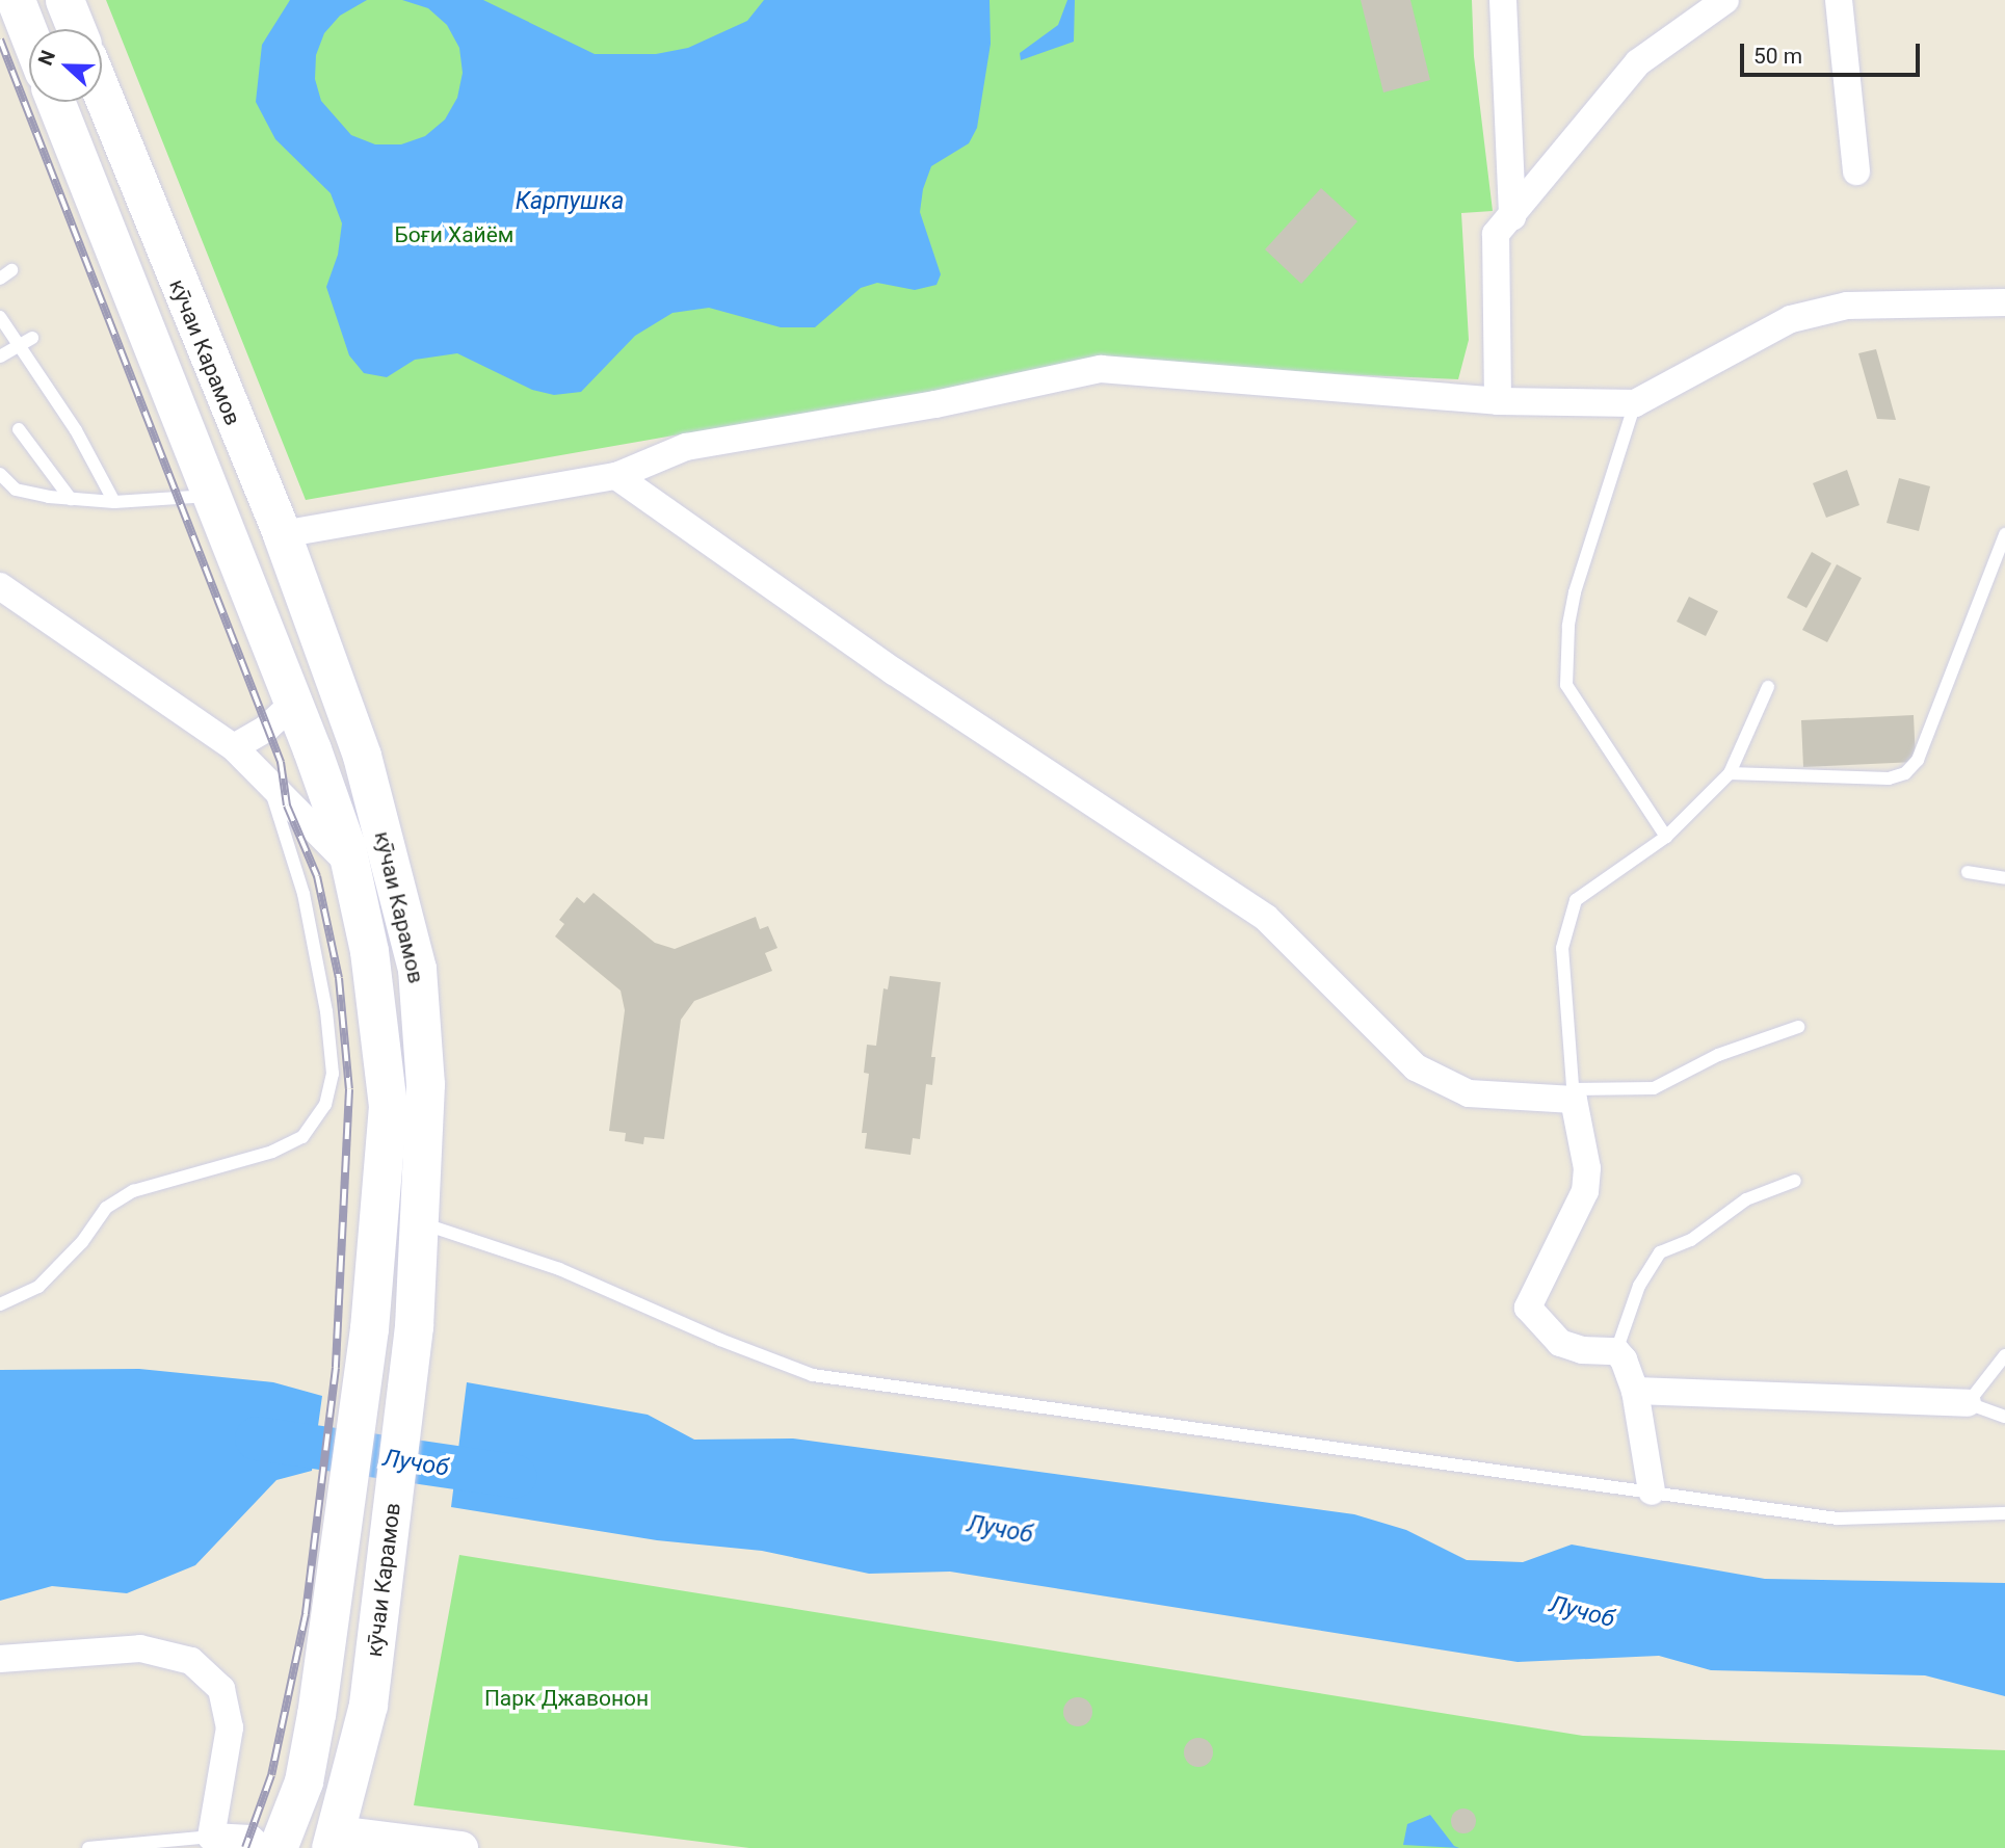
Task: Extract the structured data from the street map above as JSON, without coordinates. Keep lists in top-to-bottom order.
{
  "streets": {
    "main road": ["кӯчаи Карамов"]
  },
  "water": ["Карпушка", "Лучоб"],
  "parks": ["Боғи Хайём", "Парк Джавонон"],
  "scale_bar": "50 m",
  "north": "left"
}
